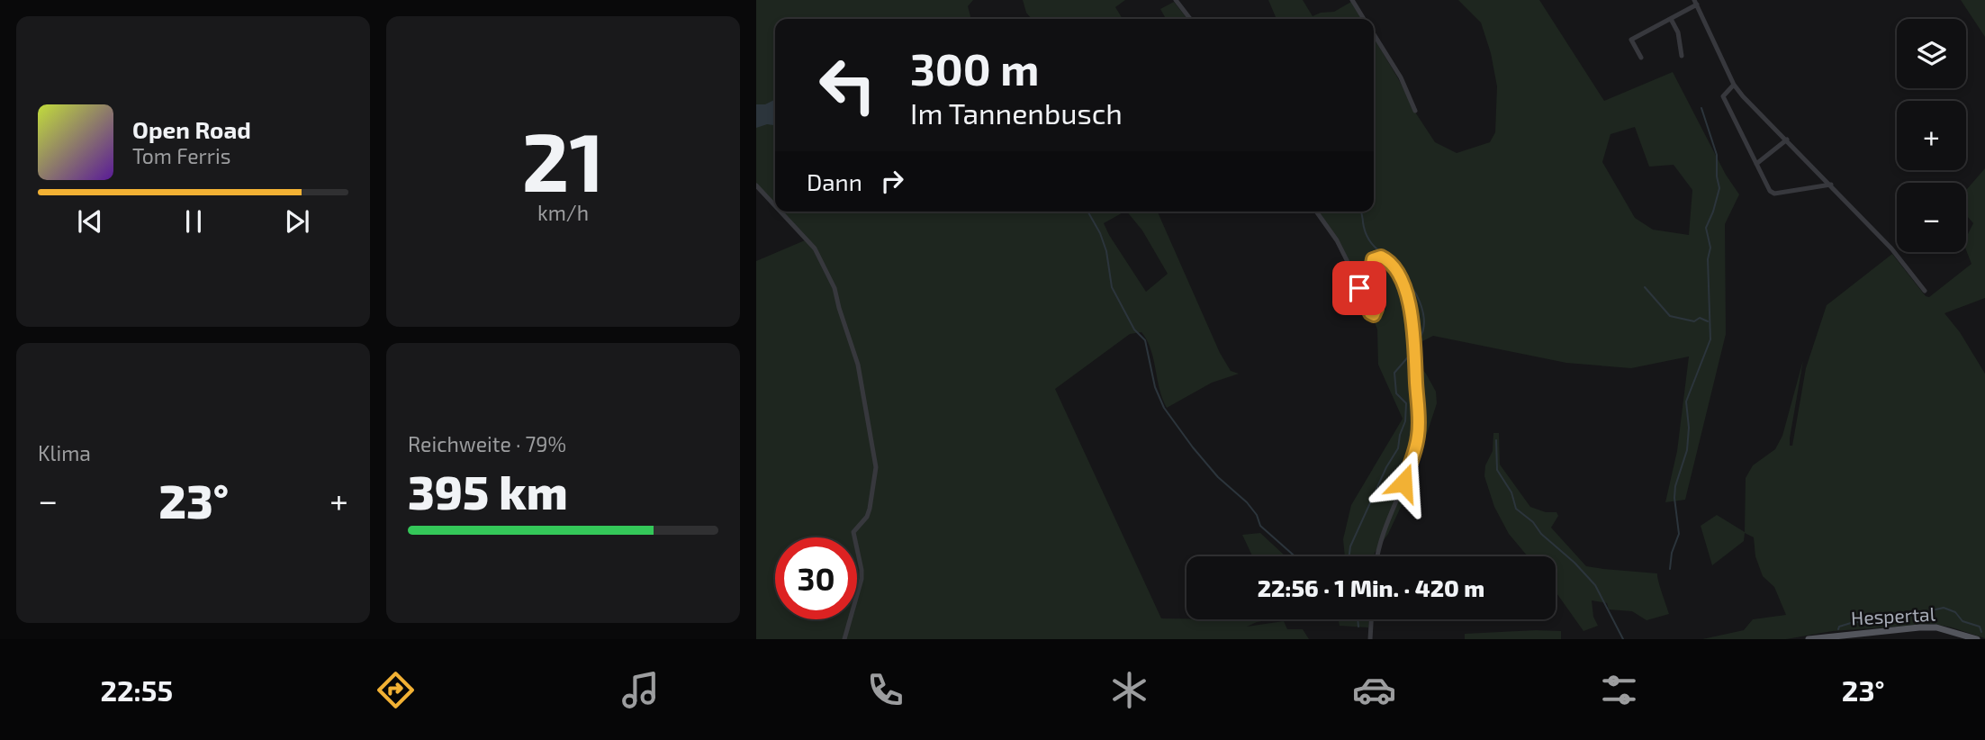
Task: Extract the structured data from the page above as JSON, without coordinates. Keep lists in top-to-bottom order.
{
  "streets": {
    "main road": ["Hespertal"]
  },
  "page": {
    "tile": [
      ["21", "km/h"],
      "Klima",
      ["Reichweite · 79%", "395 km"]
    ],
    "map_buttons": ["+", "−"],
    "turn": ["300 m", "Im Tannenbusch"],
    "song": ["Open Road", "Tom Ferris"],
    "then": "Dann",
    "heat": ["−", "23°", "+"],
    "limit": "30",
    "trip": "22:56 · 1 Min. · 420 m",
    "tabs": ["22:55", "23°"]
  }
}
